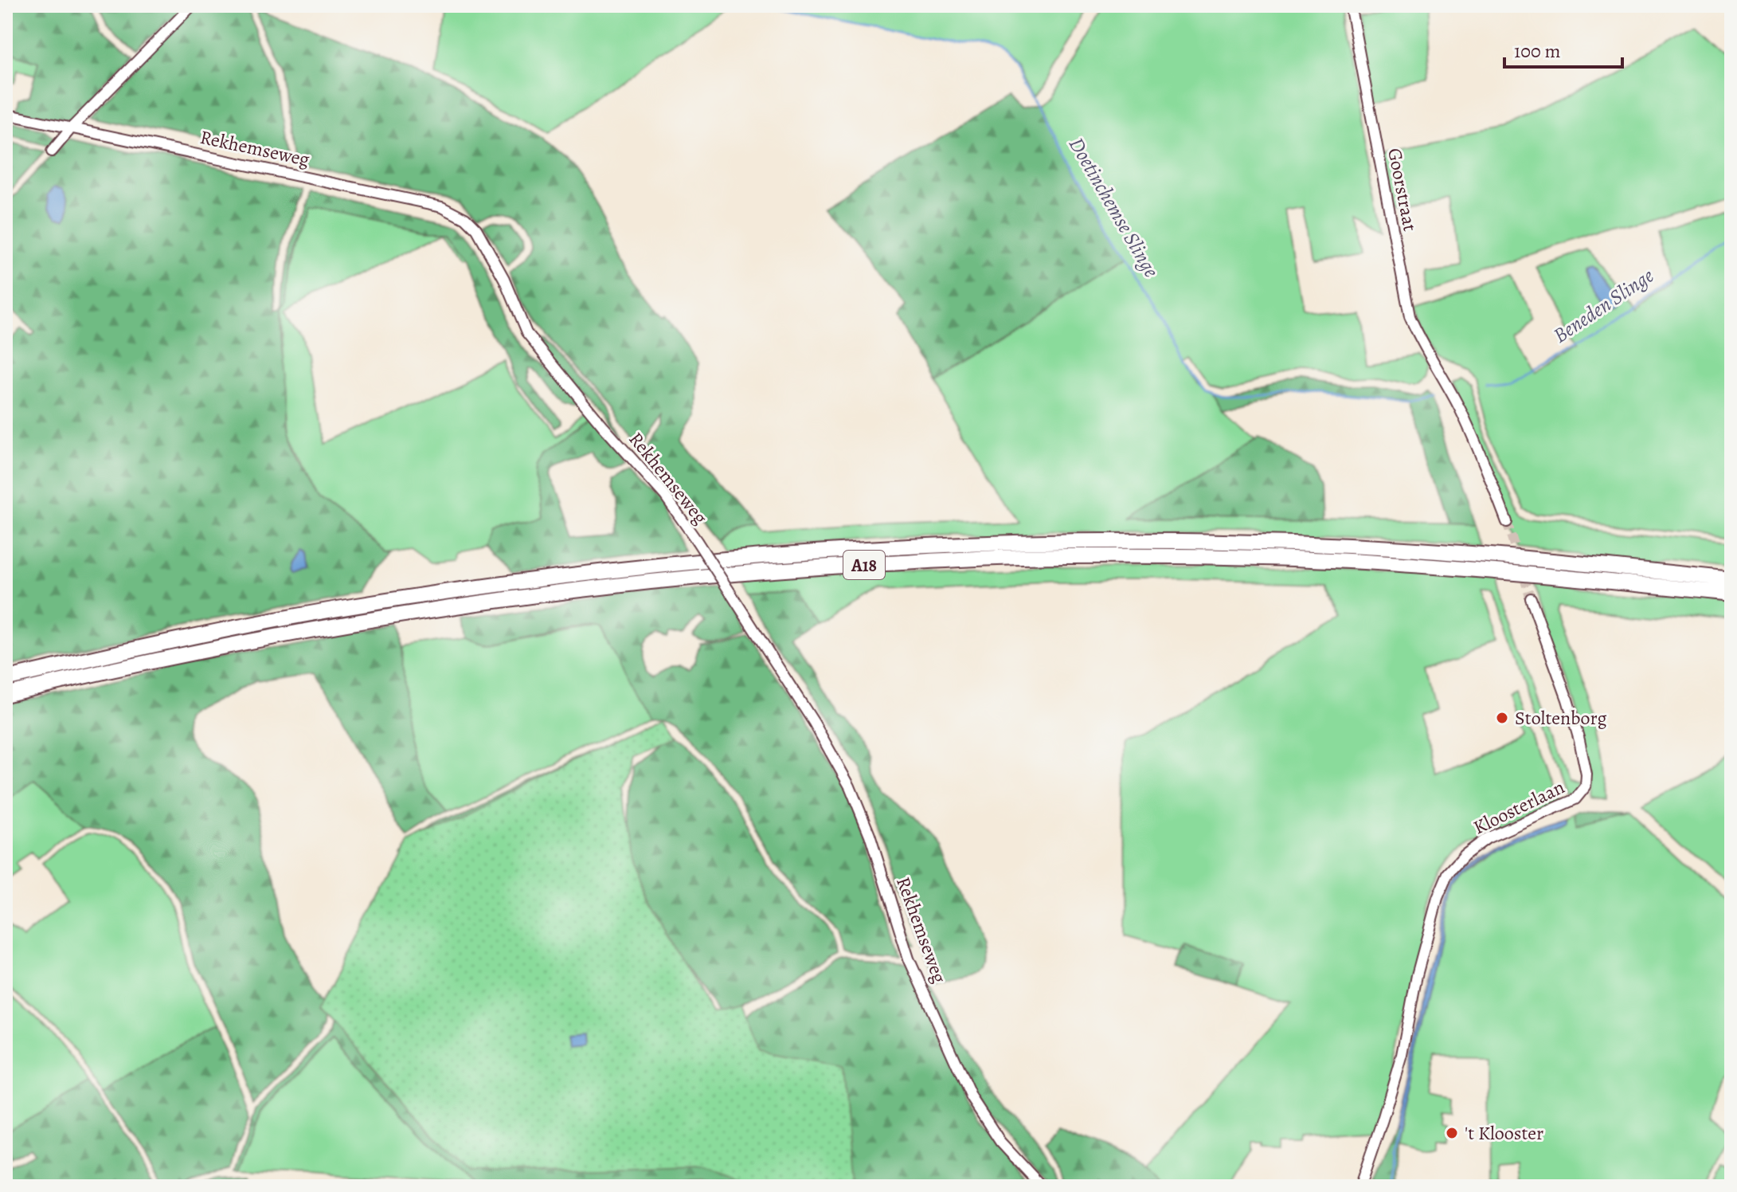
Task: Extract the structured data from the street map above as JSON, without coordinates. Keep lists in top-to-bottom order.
{
  "streets": {
    "highway": ["A18"],
    "street": ["Rekhemseweg", "Goorstraat", "Kloosterlaan"]
  },
  "water": ["Doetinchemse Slinge", "Beneden Slinge"],
  "places": ["Stoltenborg", "'t Klooster"],
  "scale_bar": "100 m"
}
